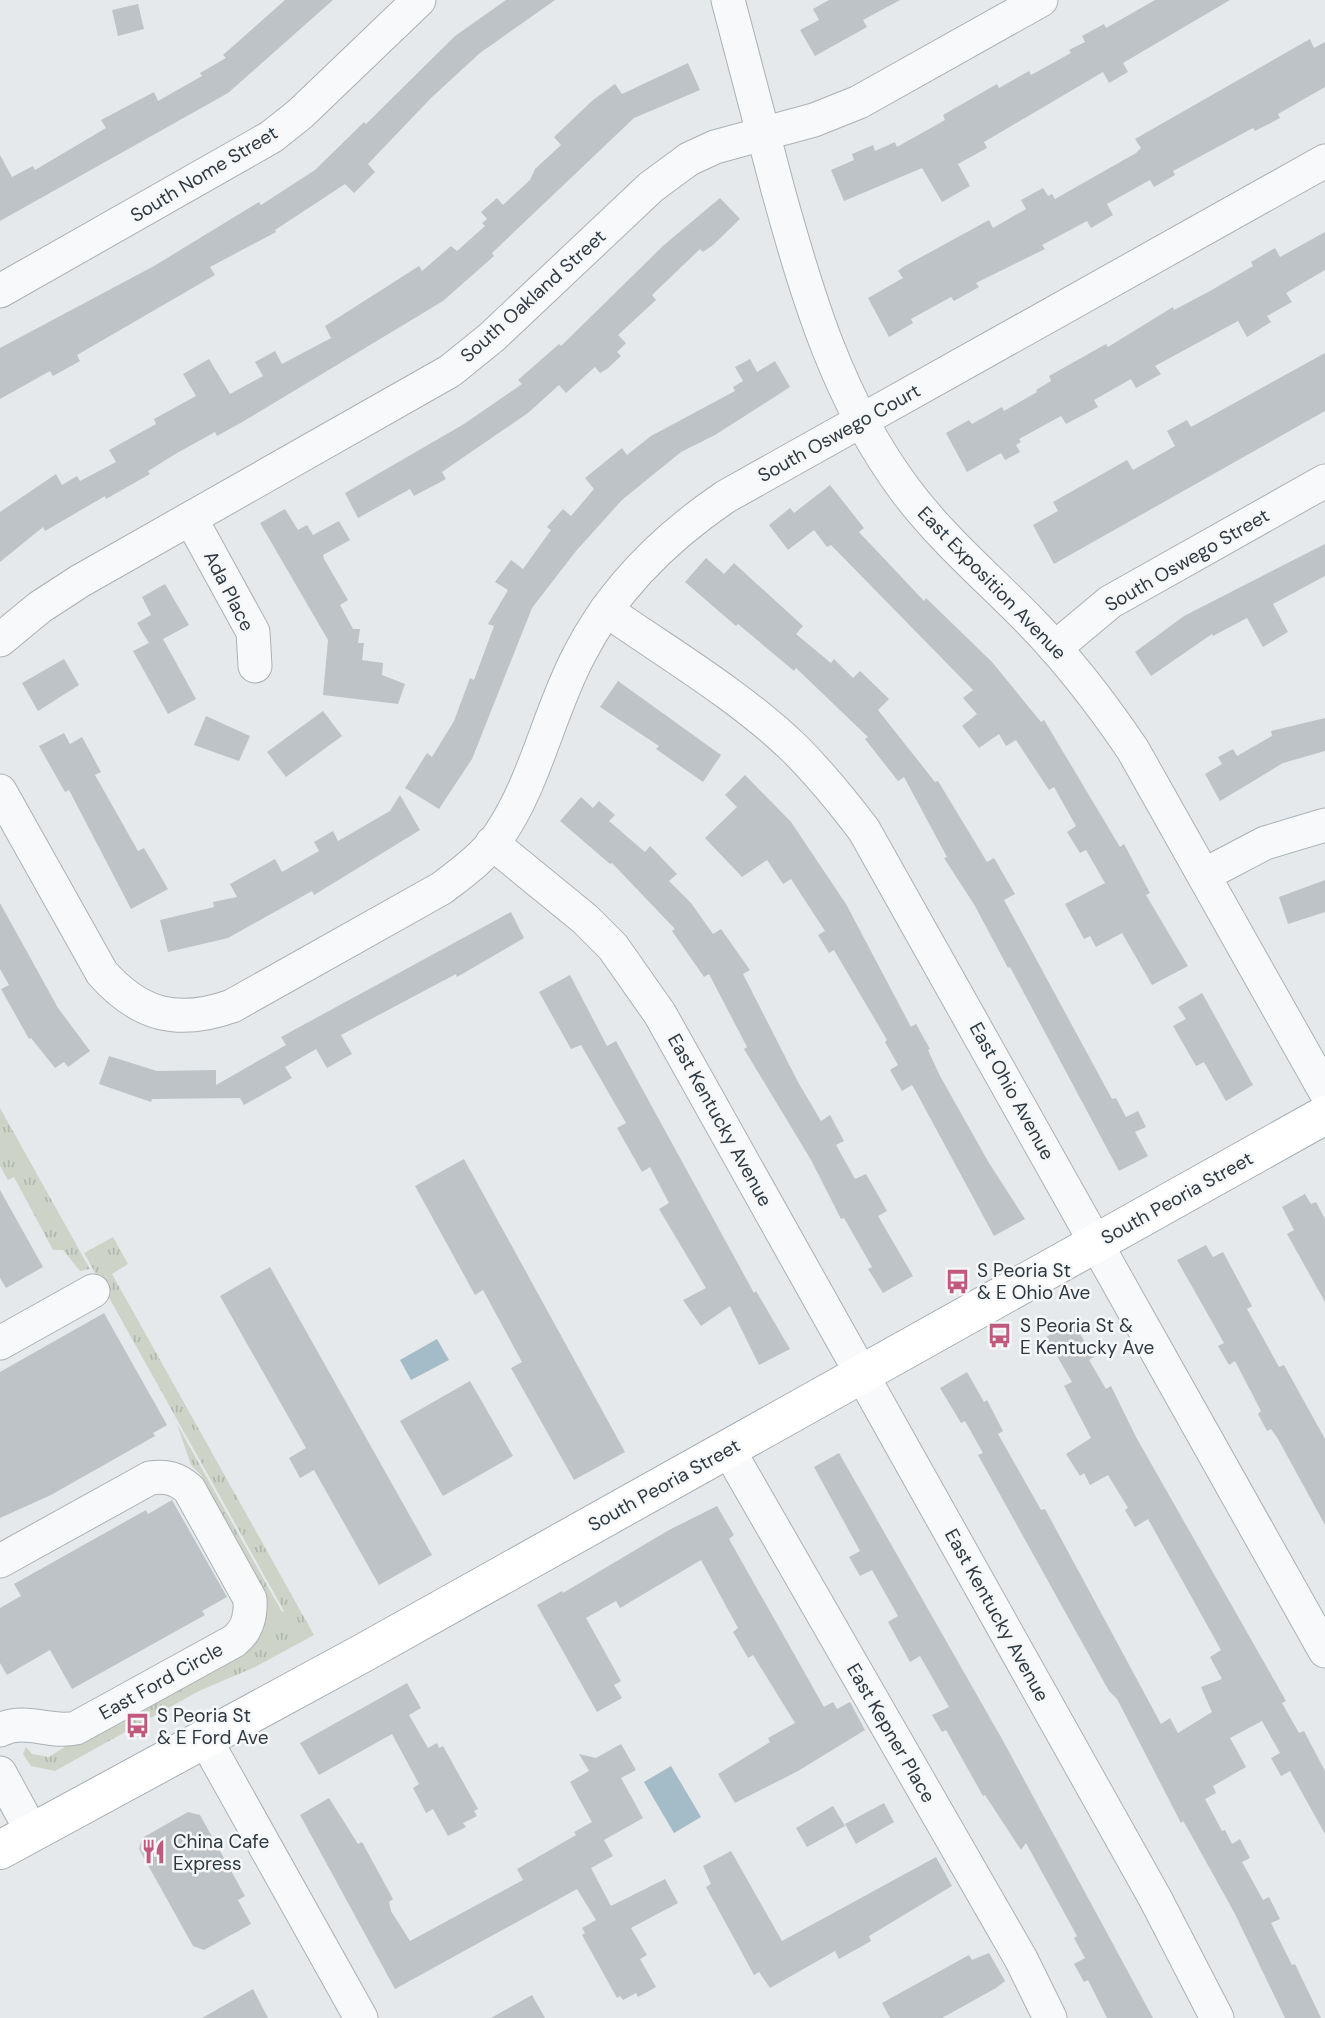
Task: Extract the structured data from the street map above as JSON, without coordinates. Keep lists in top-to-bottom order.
{
  "streets": {
    "main road": ["South Peoria Street"],
    "street": [
      "South Nome Street",
      "South Oakland Street",
      "South Oswego Court",
      "South Oswego Street",
      "East Exposition Avenue",
      "Ada Place",
      "East Ohio Avenue",
      "East Kentucky Avenue",
      "East Ford Circle",
      "East Kepner Place"
    ]
  },
  "crossings": [
    ["South Oakland Street", "East Exposition Avenue"],
    ["South Oakland Street", "Ada Place"],
    ["South Oswego Court", "East Exposition Avenue"],
    ["South Oswego Court", "East Ohio Avenue"],
    ["South Oswego Court", "East Kentucky Avenue"],
    ["South Oswego Street", "East Exposition Avenue"],
    ["East Ohio Avenue", "South Peoria Street"],
    ["East Kentucky Avenue", "South Peoria Street"],
    ["South Peoria Street", "East Kepner Place"]
  ],
  "places": {
    "bus stop": ["S Peoria St & E Ohio Ave", "S Peoria St & E Kentucky Ave", "S Peoria St & E Ford Ave"],
    "restaurant": ["China Cafe Express"]
  }
}
